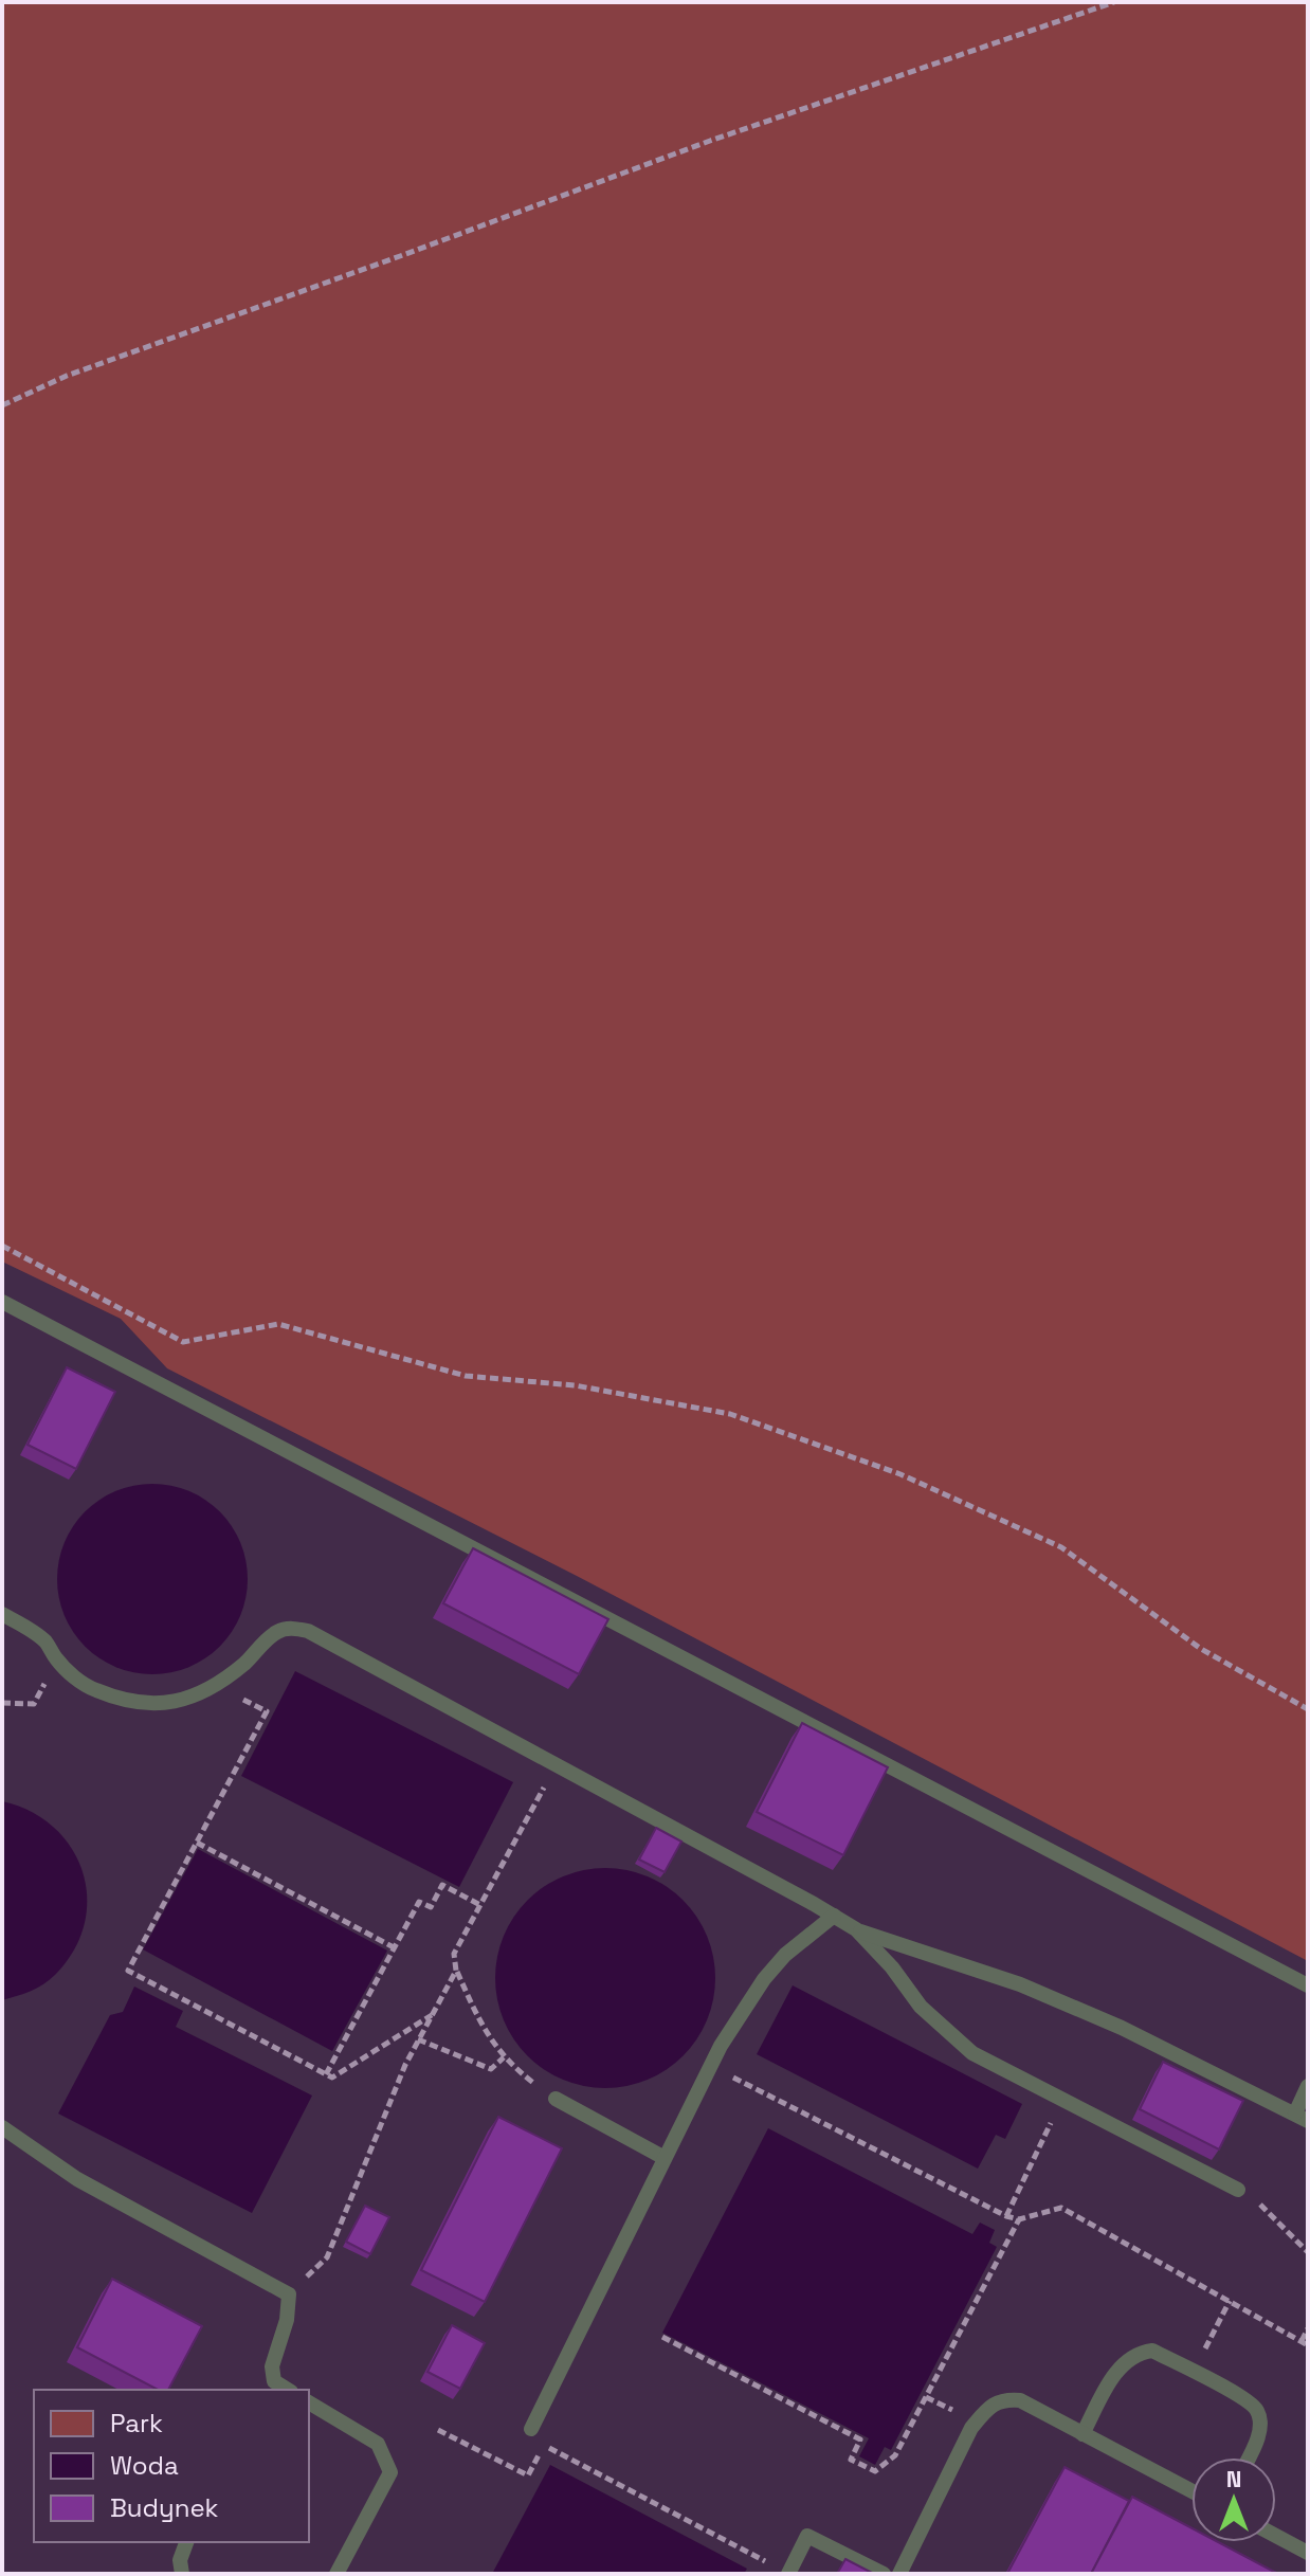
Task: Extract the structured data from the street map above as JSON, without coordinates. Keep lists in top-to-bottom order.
{
  "legend": ["Park", "Woda", "Budynek"],
  "north": "top"
}
